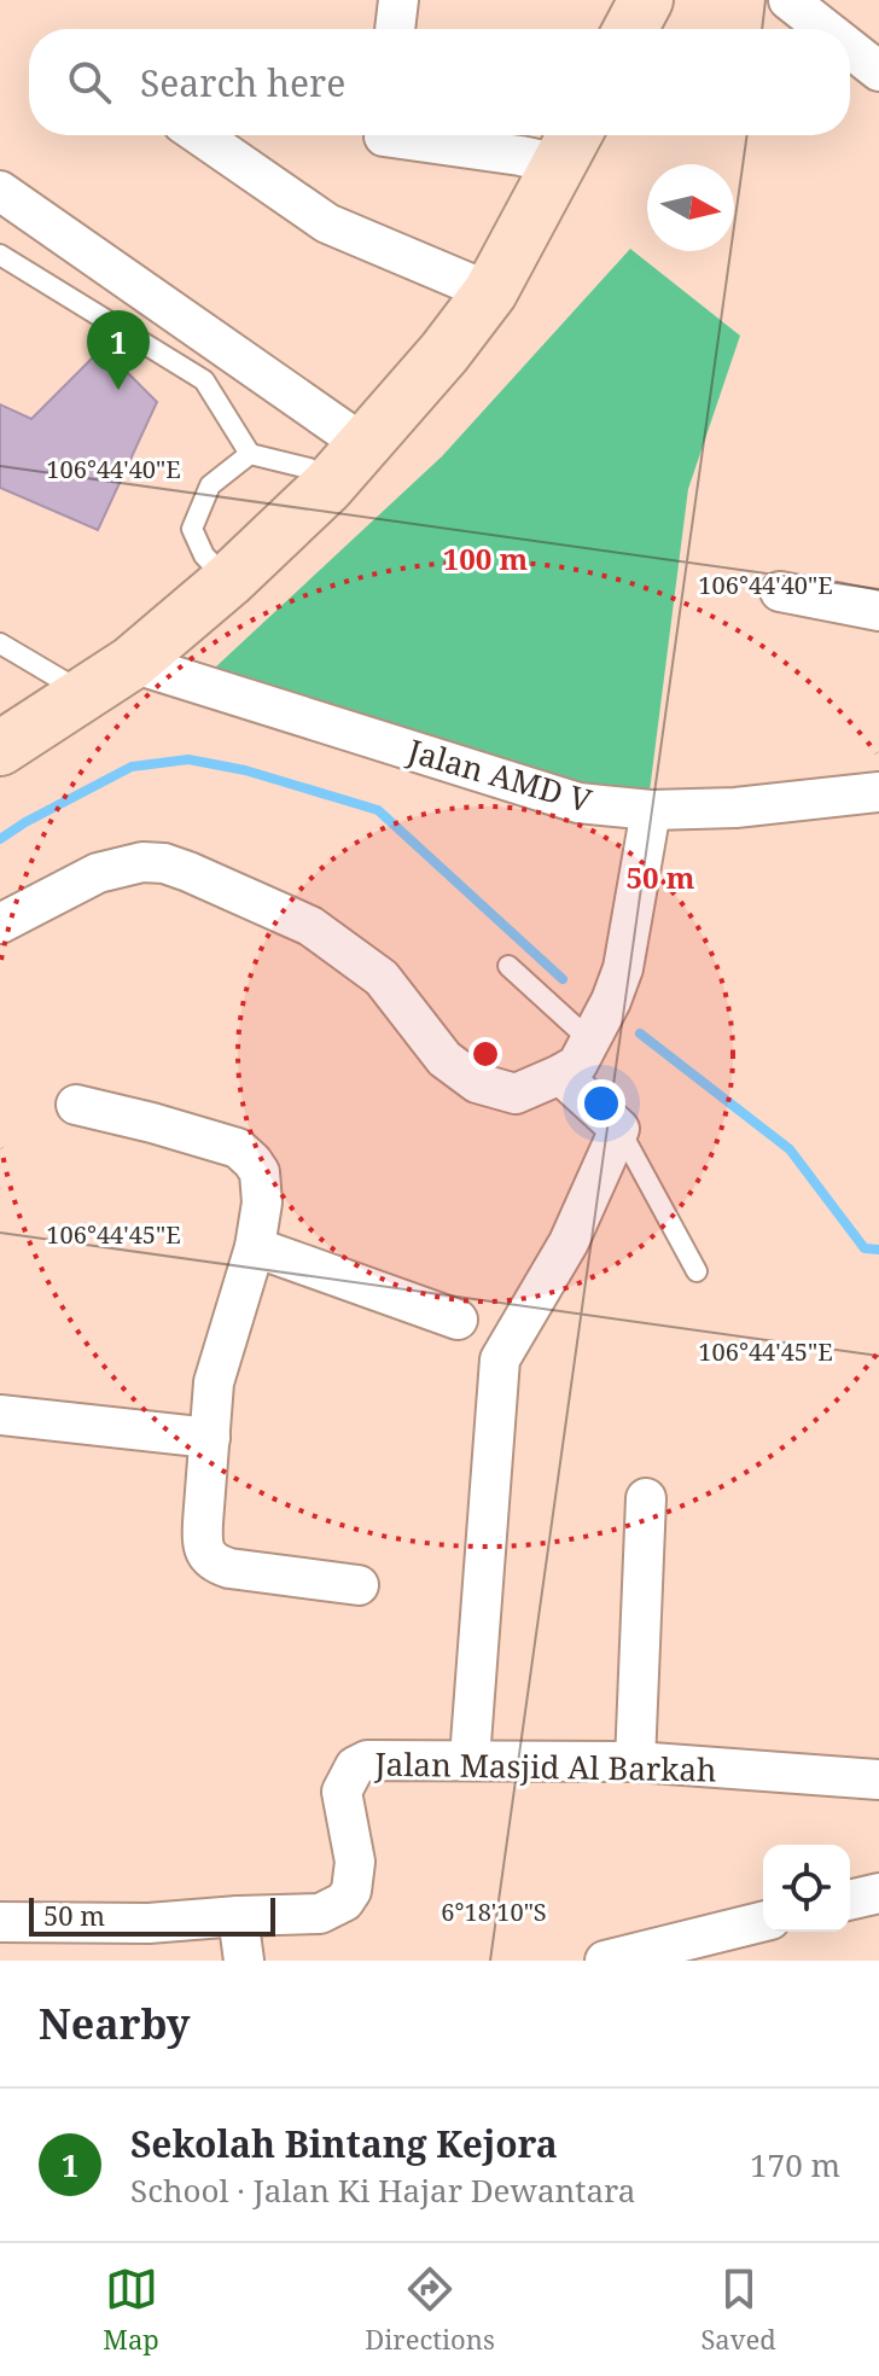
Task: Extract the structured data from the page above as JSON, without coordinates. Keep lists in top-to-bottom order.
{
  "streets": {
    "street": ["Jalan AMD V", "Jalan Masjid Al Barkah"]
  },
  "scale_bar": "50 m",
  "north": "right",
  "page": {
    "search": "Search here",
    "pins": "1",
    "scale": "50 m",
    "heading": "Nearby",
    "list": [
      {
        "mark": "1",
        "name": "Sekolah Bintang Kejora",
        "note": "School · Jalan Ki Hajar Dewantara",
        "value": "170 m"
      }
    ],
    "nav": ["Map", "Directions", "Saved"]
  },
  "coordinates": ["106°44'40\"E", "106°44'45\"E", "6°18'10\"S"],
  "rings": ["100 m", "50 m"]
}
